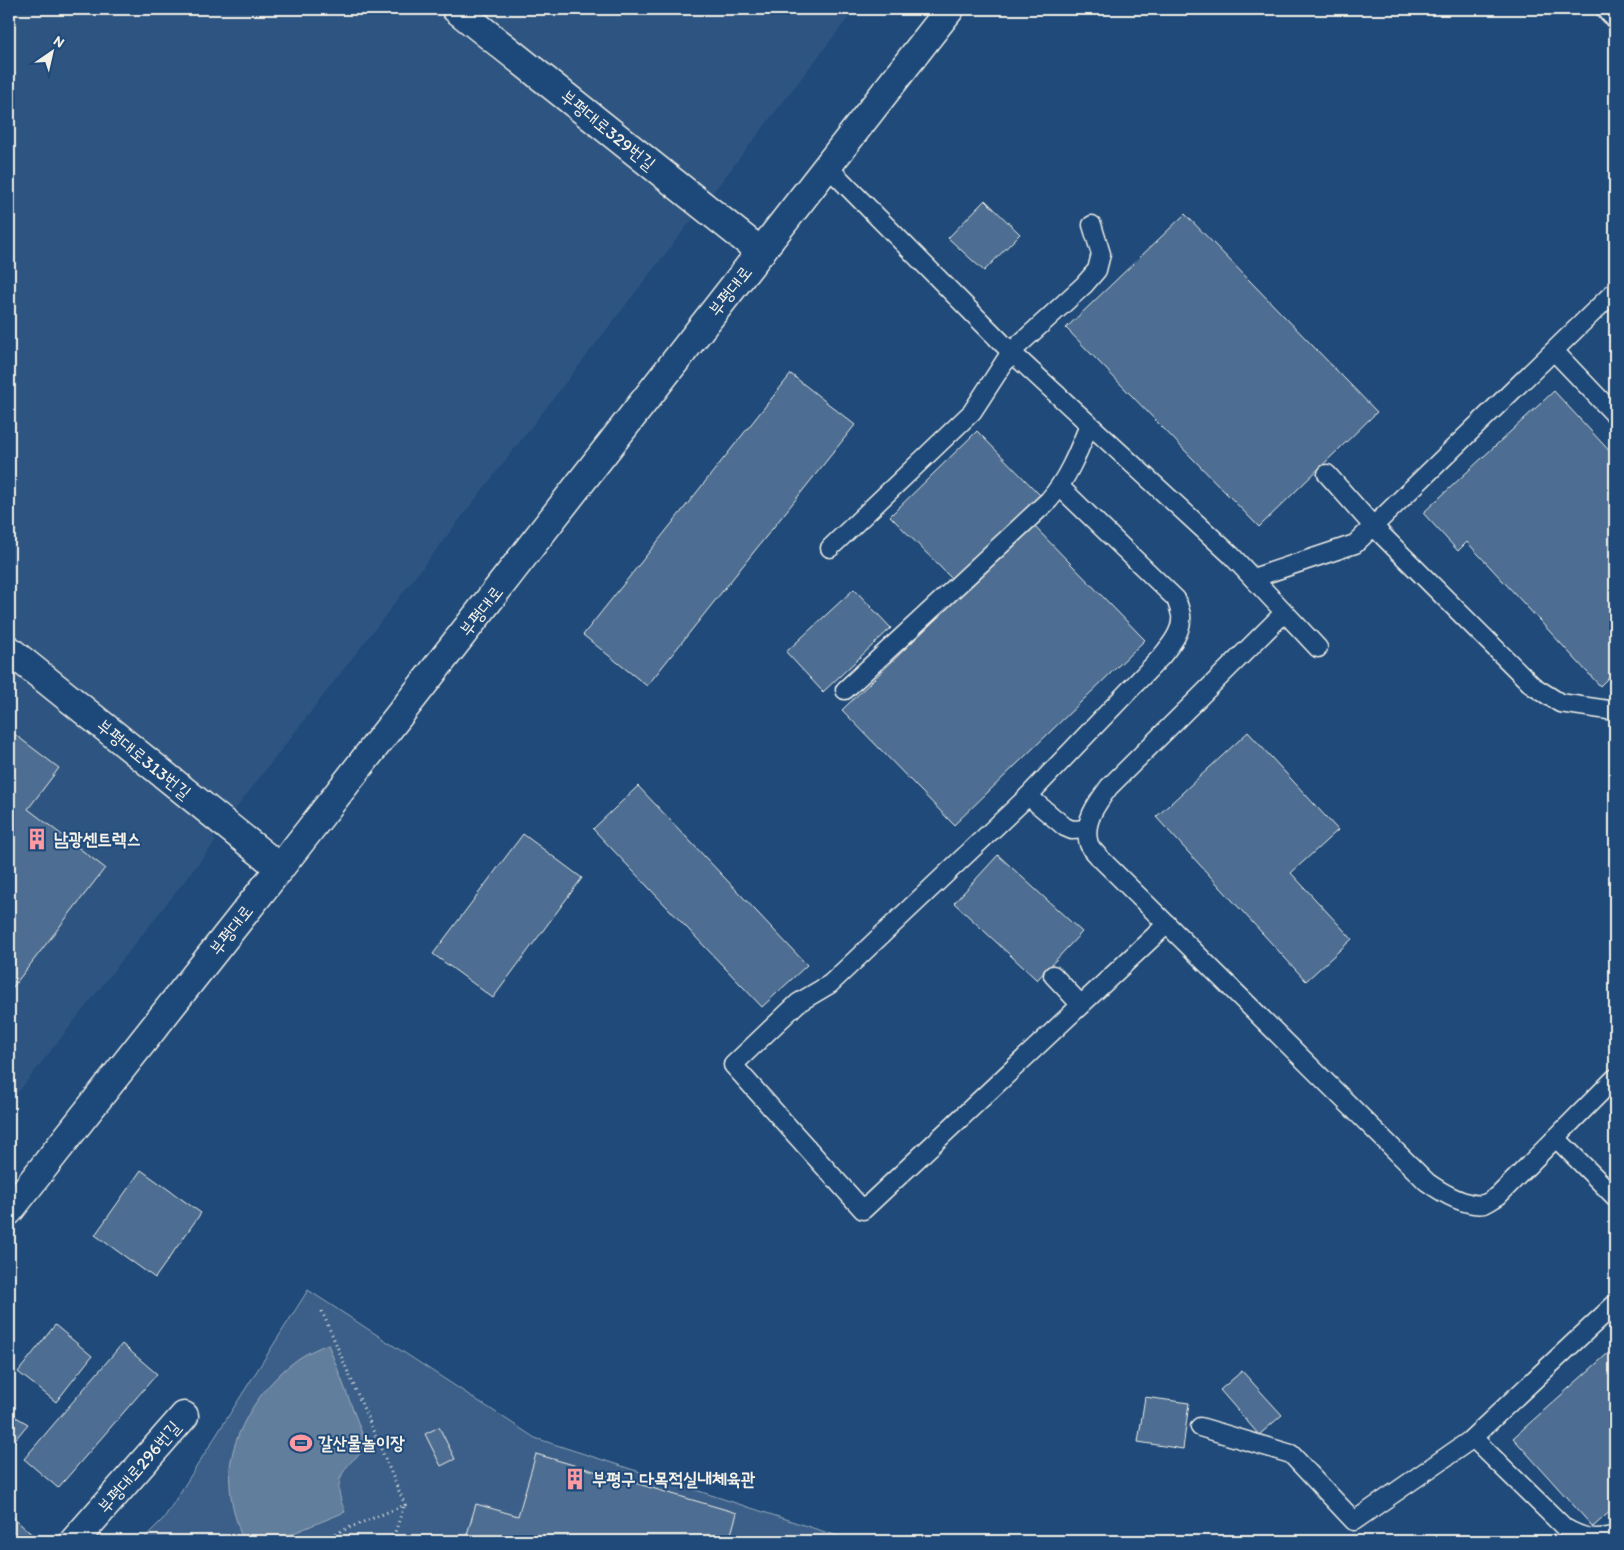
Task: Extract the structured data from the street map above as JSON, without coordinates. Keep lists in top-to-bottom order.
{
  "streets": {
    "main road": [
      "부평대로329번길",
      "부평대로",
      "부평대로313번길",
      "부평대로296번길"
    ]
  },
  "crossings": [
    ["부평대로329번길", "부평대로"],
    ["부평대로", "부평대로313번길"]
  ],
  "places": {
    "building": ["남광센트렉스", "부평구 다목적실내체육관"],
    "sports": ["갈산물놀이장"]
  },
  "north": "top right"
}
